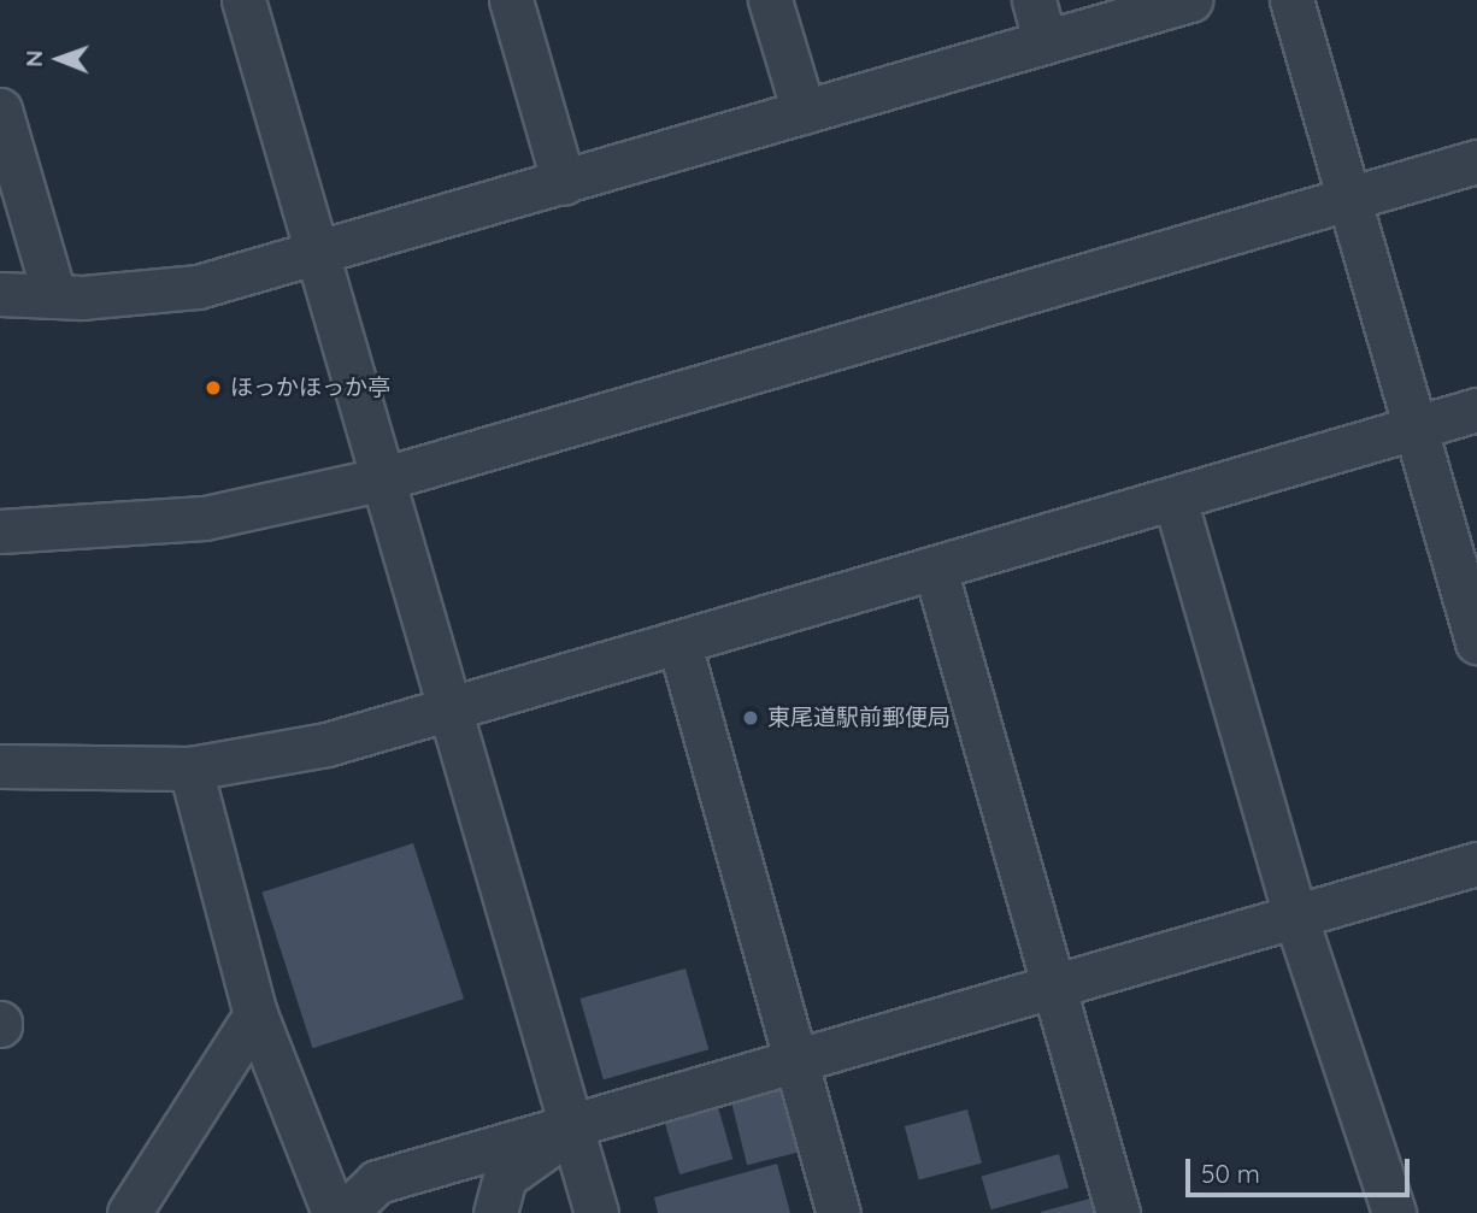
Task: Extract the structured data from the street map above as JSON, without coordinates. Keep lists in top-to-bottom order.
{
  "places": ["ほっかほっか亭", "東尾道駅前郵便局"],
  "scale_bar": "50 m",
  "north": "left"
}
